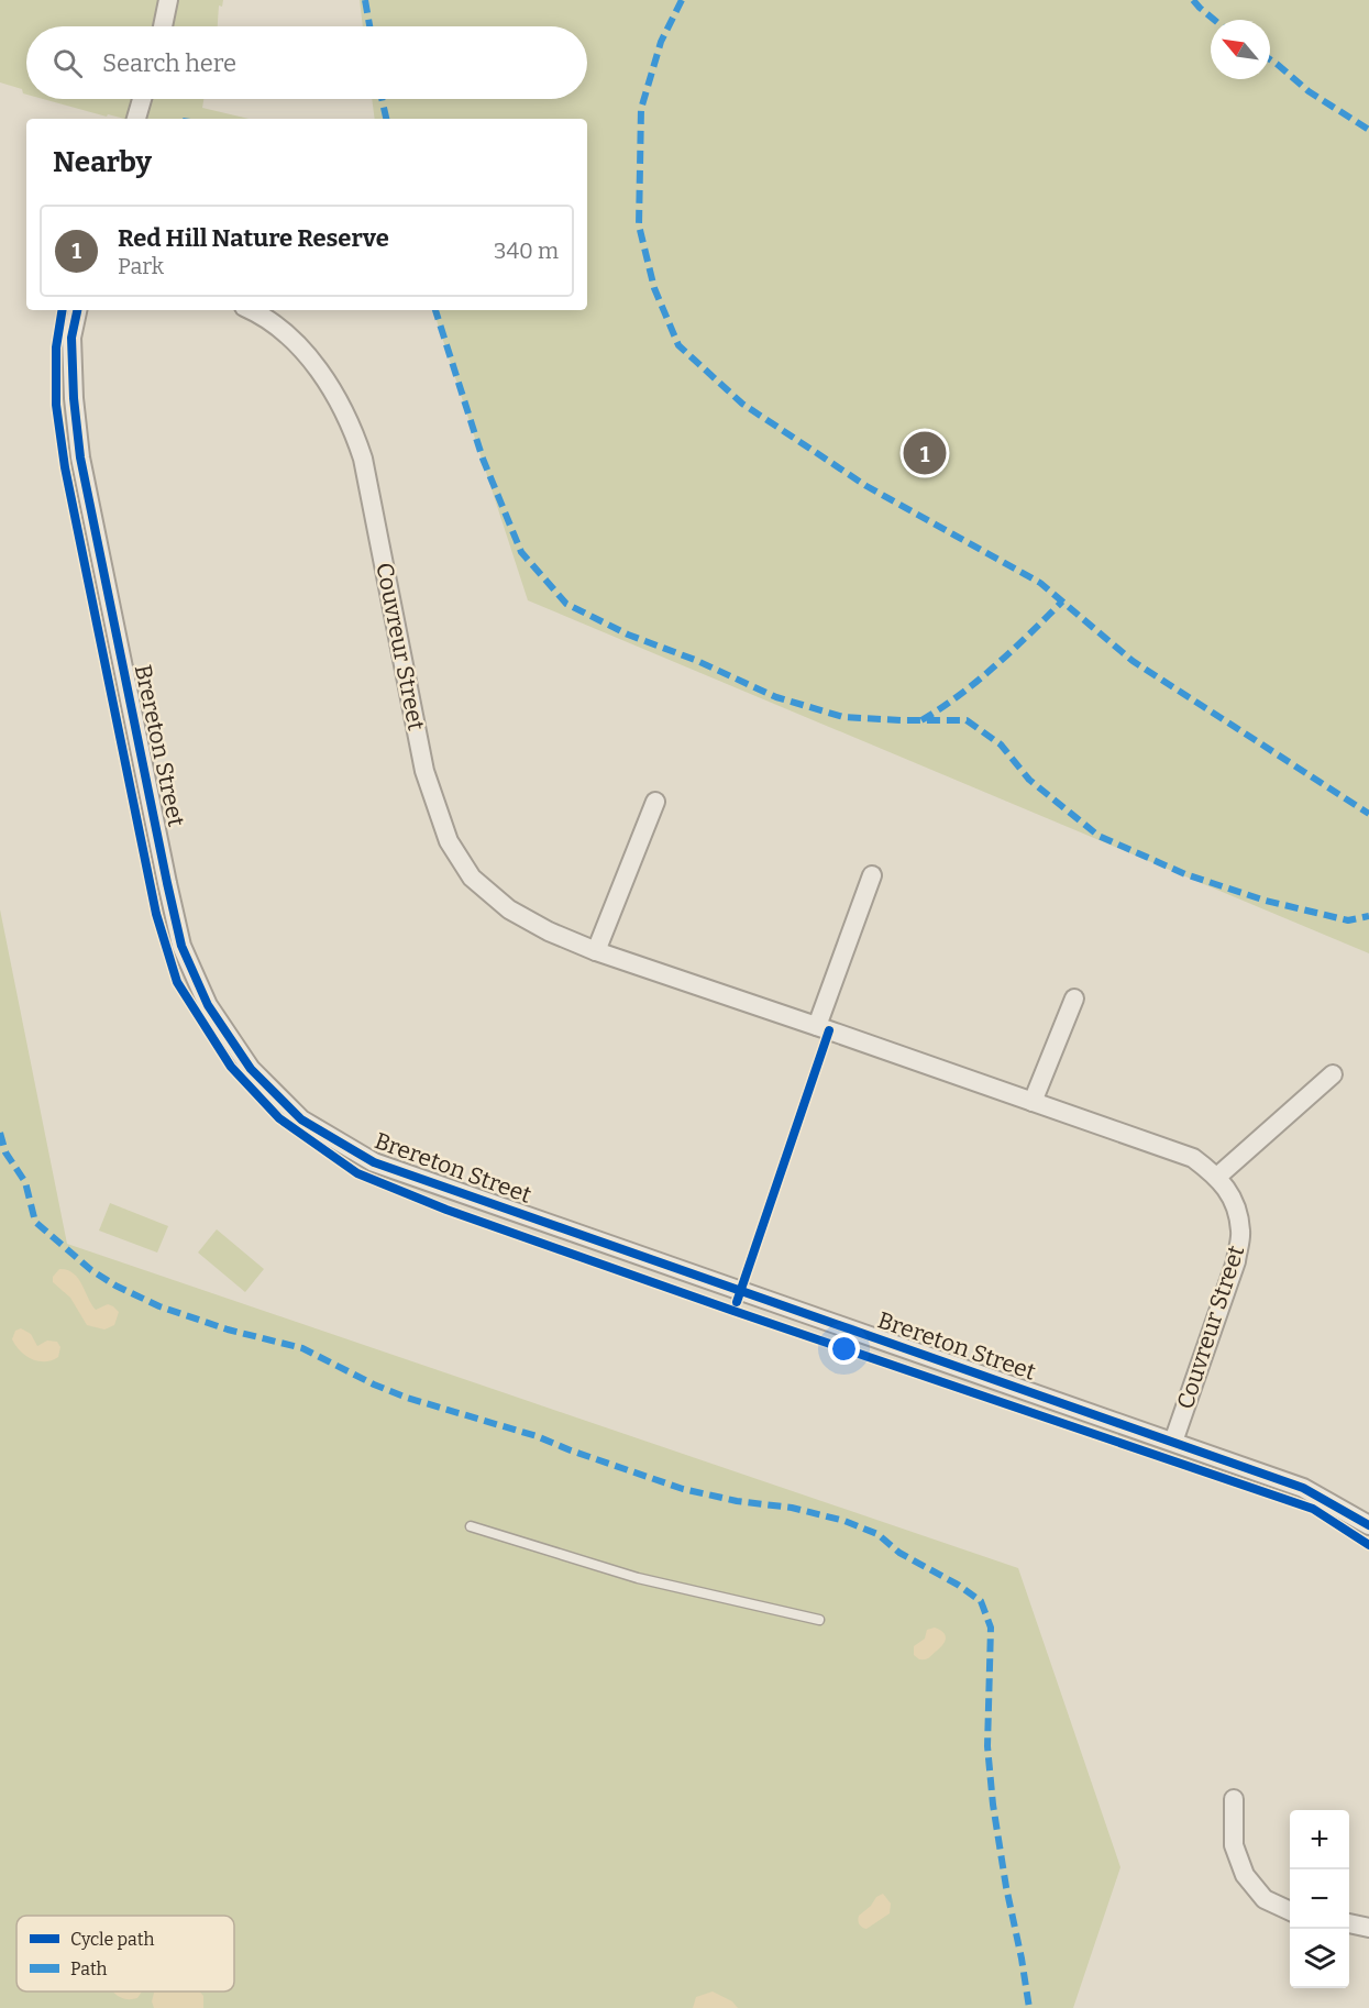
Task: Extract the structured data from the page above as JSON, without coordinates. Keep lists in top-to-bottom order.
{
  "streets": {
    "street": ["Couvreur Street", "Brereton Street"]
  },
  "crossings": [
    ["Couvreur Street", "Brereton Street"]
  ],
  "legend": ["Cycle path", "Path"],
  "north": "top left",
  "page": {
    "search": "Search here",
    "heading": "Nearby",
    "list": [
      {
        "mark": "1",
        "name": "Red Hill Nature Reserve",
        "note": "Park",
        "value": "340 m"
      }
    ],
    "pins": "1",
    "map_buttons": ["+", "−"]
  }
}
